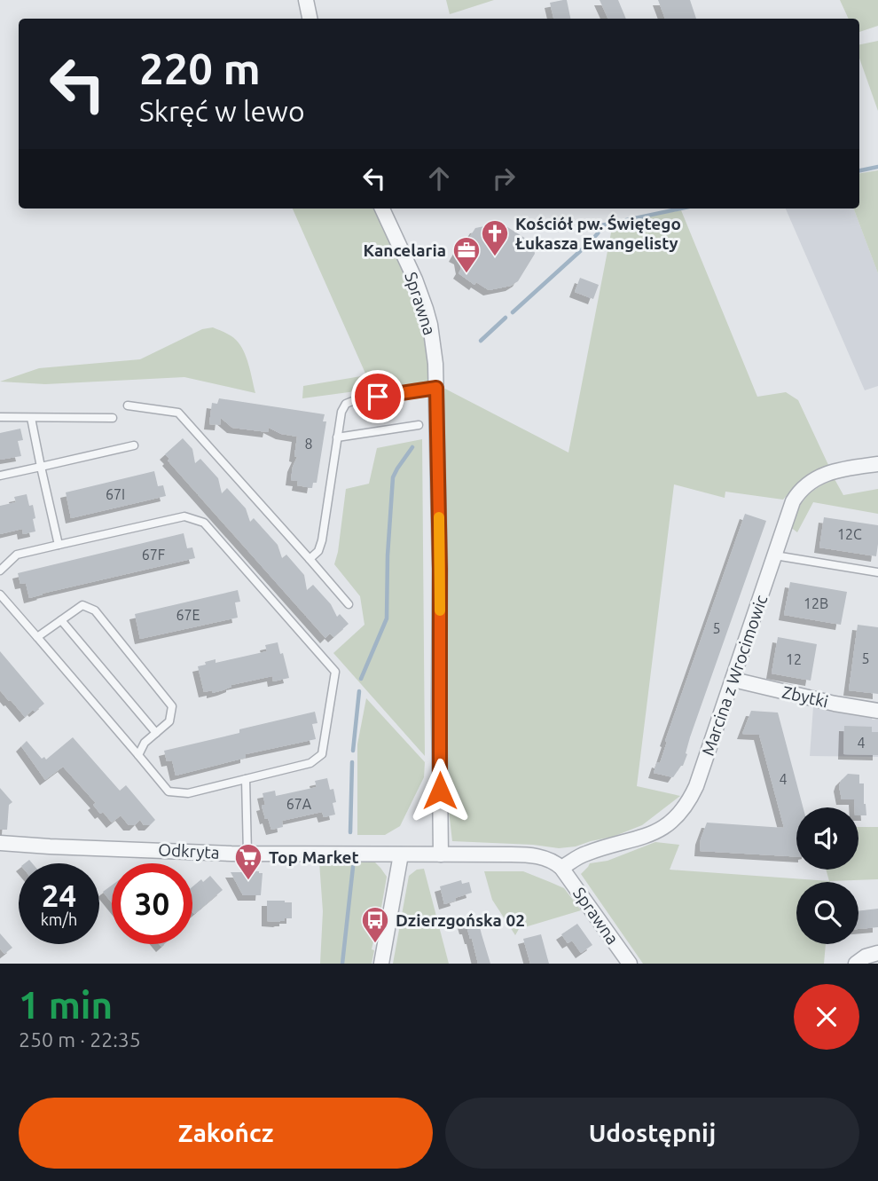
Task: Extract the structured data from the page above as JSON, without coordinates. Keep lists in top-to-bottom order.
{
  "streets": {
    "street": [
      "Sprawna",
      "Marcina z Wrocimowic",
      "Zbytki",
      "Odkryta"
    ]
  },
  "crossings": [
    ["Sprawna", "Marcina z Wrocimowic"],
    ["Sprawna", "Odkryta"],
    ["Marcina z Wrocimowic", "Zbytki"],
    ["Marcina z Wrocimowic", "Odkryta"]
  ],
  "places": {
    "church": ["Kościół pw. Świętego Łukasza Ewangelisty"],
    "office": ["Kancelaria"],
    "supermarket": ["Top Market"],
    "bus stop": ["Dzierzgońska 02"]
  },
  "house_numbers": [
    "8",
    "67I",
    "12C",
    "67F",
    "12B",
    "67E",
    "5",
    "5",
    "12",
    "4",
    "4",
    "67A"
  ],
  "page": {
    "turn": ["220 m", "Skręć w lewo"],
    "speed": "24 km/h",
    "limit": "30",
    "heading": ["1 min", "250 m · 22:35"],
    "buttons": ["Zakończ", "Udostępnij"]
  }
}
